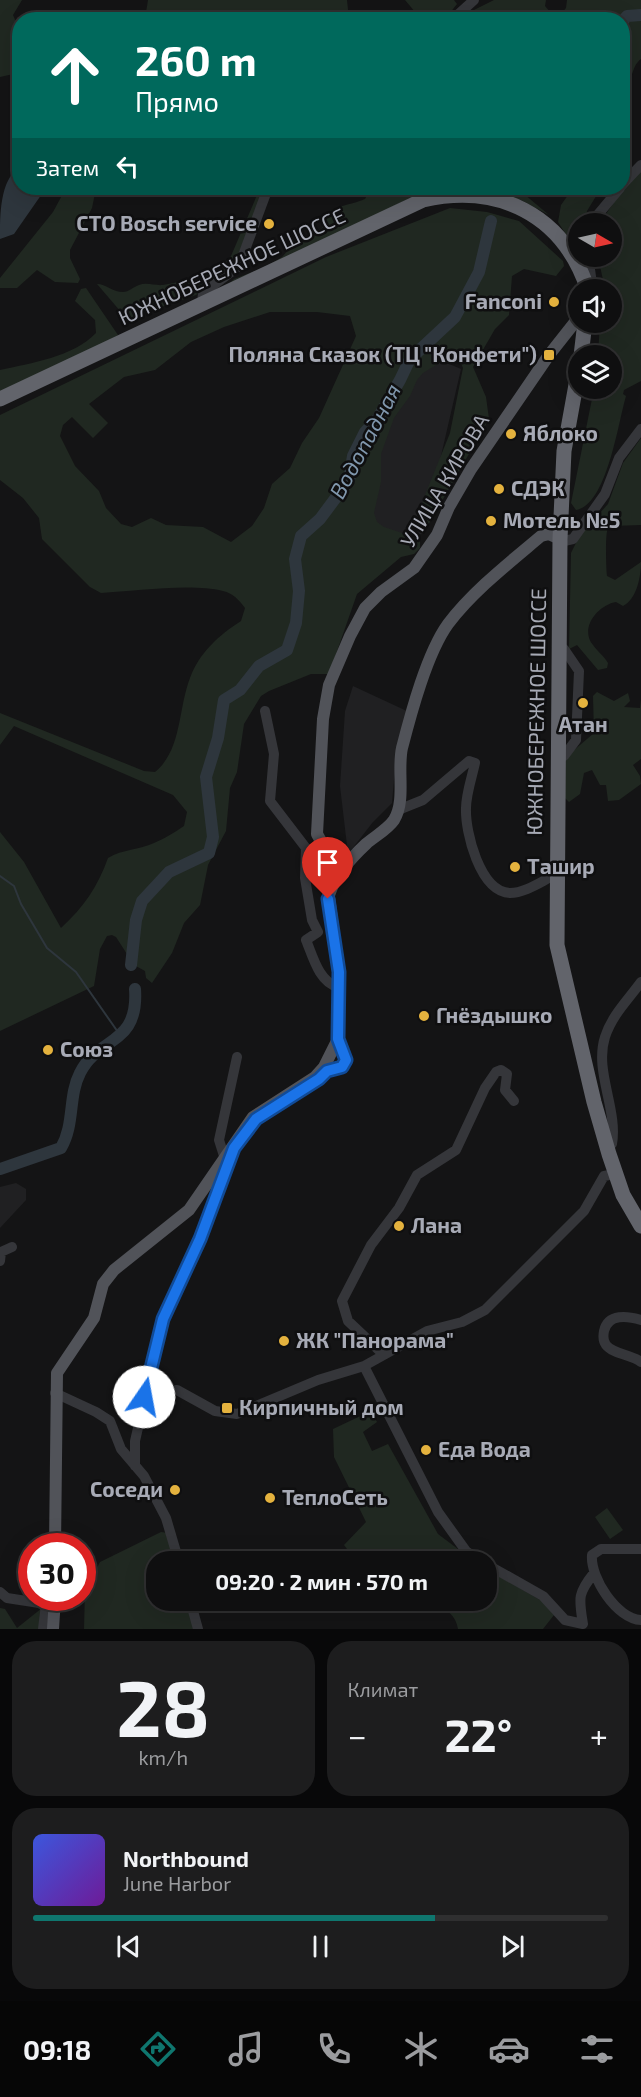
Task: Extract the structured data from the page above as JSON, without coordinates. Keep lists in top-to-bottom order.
{
  "streets": {
    "highway": ["ЮЖНОБЕРЕЖНОЕ ШОССЕ"],
    "main road": ["УЛИЦА КИРОВА"]
  },
  "water": ["Водопадная"],
  "places": {
    "other": [
      "СТО Bosch service",
      "Fanconi",
      "Яблоко",
      "СДЭК",
      "Мотель №5",
      "Атан",
      "Ташир",
      "Гнёздышко",
      "Союз",
      "Лана",
      "ЖК \"Панорама\"",
      "Еда Вода",
      "Соседи",
      "ТеплоСеть"
    ],
    "transit": ["Поляна Сказок (ТЦ \"Конфети\")", "Кирпичный дом"]
  },
  "north": "right",
  "page": {
    "turn": ["260 m", "Прямо"],
    "then": "Затем",
    "limit": "30",
    "trip": "09:20 · 2 мин · 570 m",
    "tile": [
      ["28", "km/h"],
      "Климат"
    ],
    "heat": ["−", "22°", "+"],
    "song": ["Northbound", "June Harbor"],
    "tabs": "09:18"
  }
}
